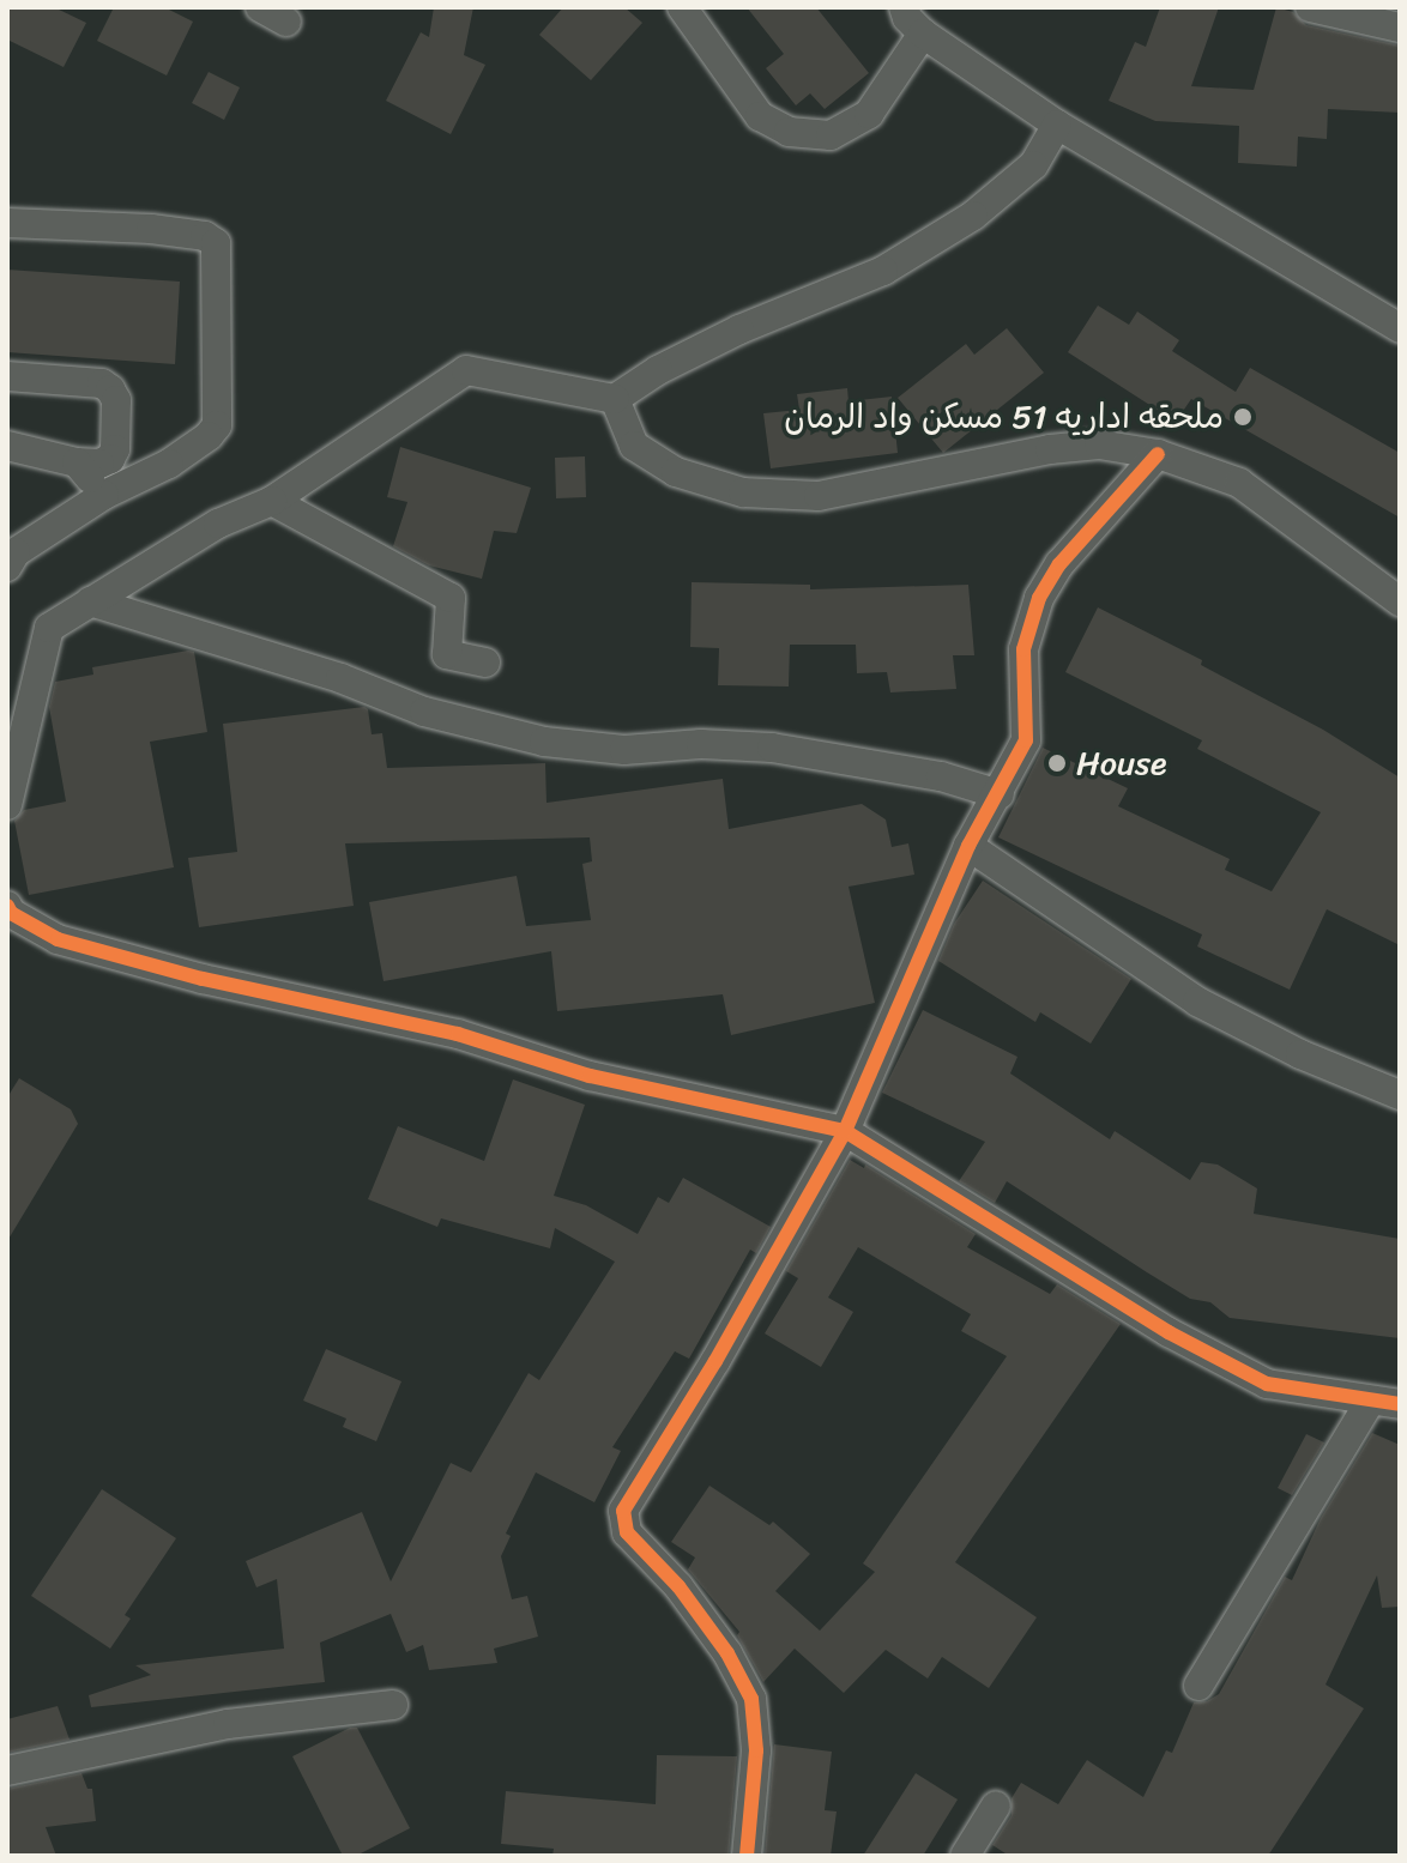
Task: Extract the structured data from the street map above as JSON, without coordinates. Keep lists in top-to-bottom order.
{
  "places": ["ملحقه اداريه 51 مسكن واد الرمان", "House"]
}
